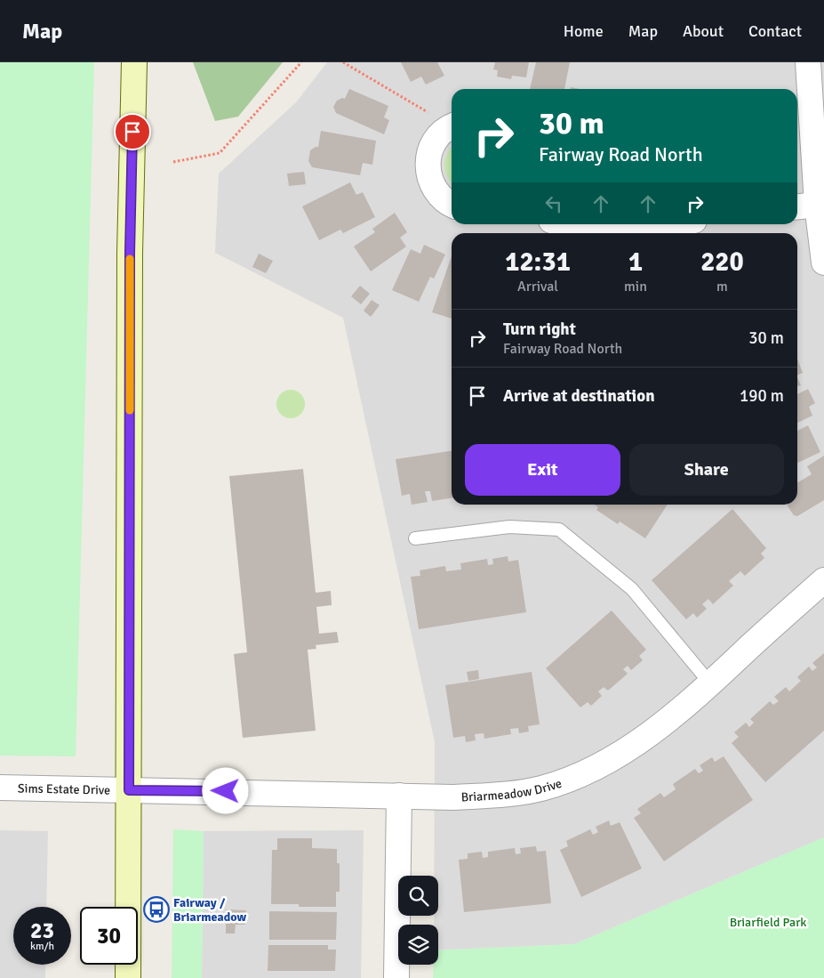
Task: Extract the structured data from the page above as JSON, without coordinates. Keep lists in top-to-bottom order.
{
  "streets": {
    "street": ["Sims Estate Drive", "Briarmeadow Drive"]
  },
  "crossings": [
    ["Sims Estate Drive", "Briarmeadow Drive"]
  ],
  "parks": ["Briarfield Park"],
  "places": {
    "bus stop": ["Fairway / Briarmeadow"]
  },
  "page": {
    "header": "Map",
    "nav": [
      "Home",
      "Map",
      "About",
      "Contact"
    ],
    "turn": ["30 m", "Fairway Road North"],
    "eta": [
      "12:31",
      "Arrival",
      "1",
      "min",
      "220",
      "m"
    ],
    "list": [
      {
        "name": "Turn right",
        "note": "Fairway Road North",
        "value": "30 m"
      },
      {
        "name": "Arrive at destination",
        "value": "190 m"
      }
    ],
    "buttons": ["Exit", "Share"],
    "speed": "23 km/h",
    "limit": "30"
  }
}
